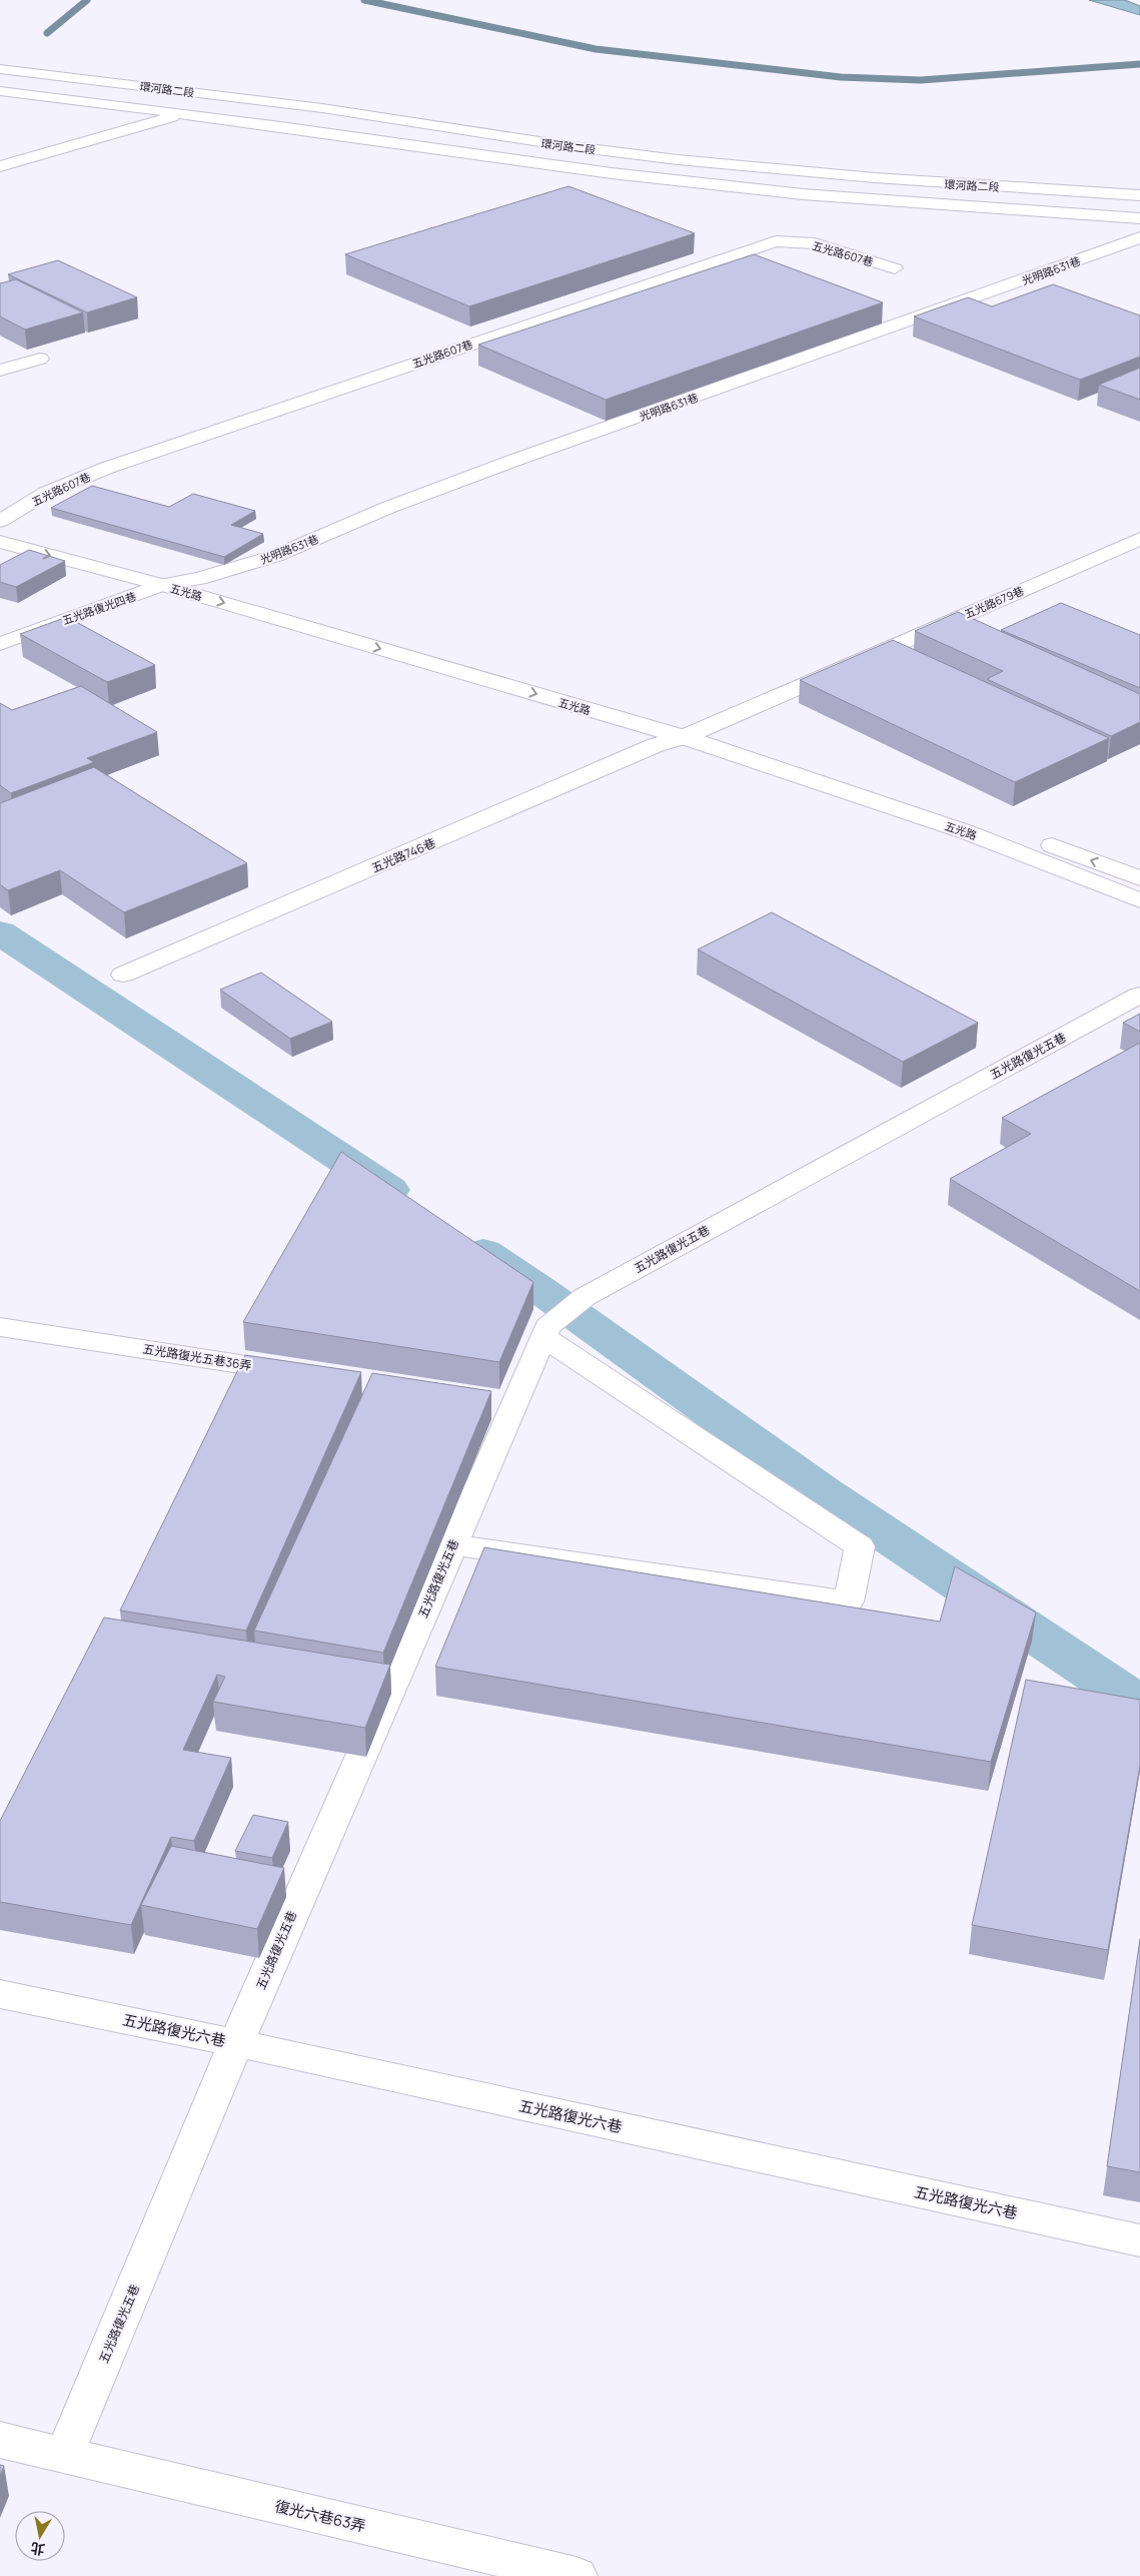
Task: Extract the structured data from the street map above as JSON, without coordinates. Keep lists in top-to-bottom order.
{
  "streets": {
    "street": [
      "環河路二段",
      "五光路607巷",
      "光明路631巷",
      "五光路",
      "五光路679巷",
      "五光路復光四巷",
      "五光路746巷",
      "五光路復光五巷",
      "五光路復光五巷36弄",
      "五光路復光六巷",
      "復光六巷63弄"
    ]
  },
  "crossings": [
    ["五光路607巷", "五光路"],
    ["光明路631巷", "五光路"],
    ["光明路631巷", "五光路復光四巷"],
    ["五光路", "五光路679巷"],
    ["五光路", "五光路復光四巷"],
    ["五光路", "五光路746巷"],
    ["五光路679巷", "五光路746巷"],
    ["五光路復光五巷", "五光路復光六巷"],
    ["五光路復光五巷", "復光六巷63弄"]
  ],
  "north": "bottom"
}
